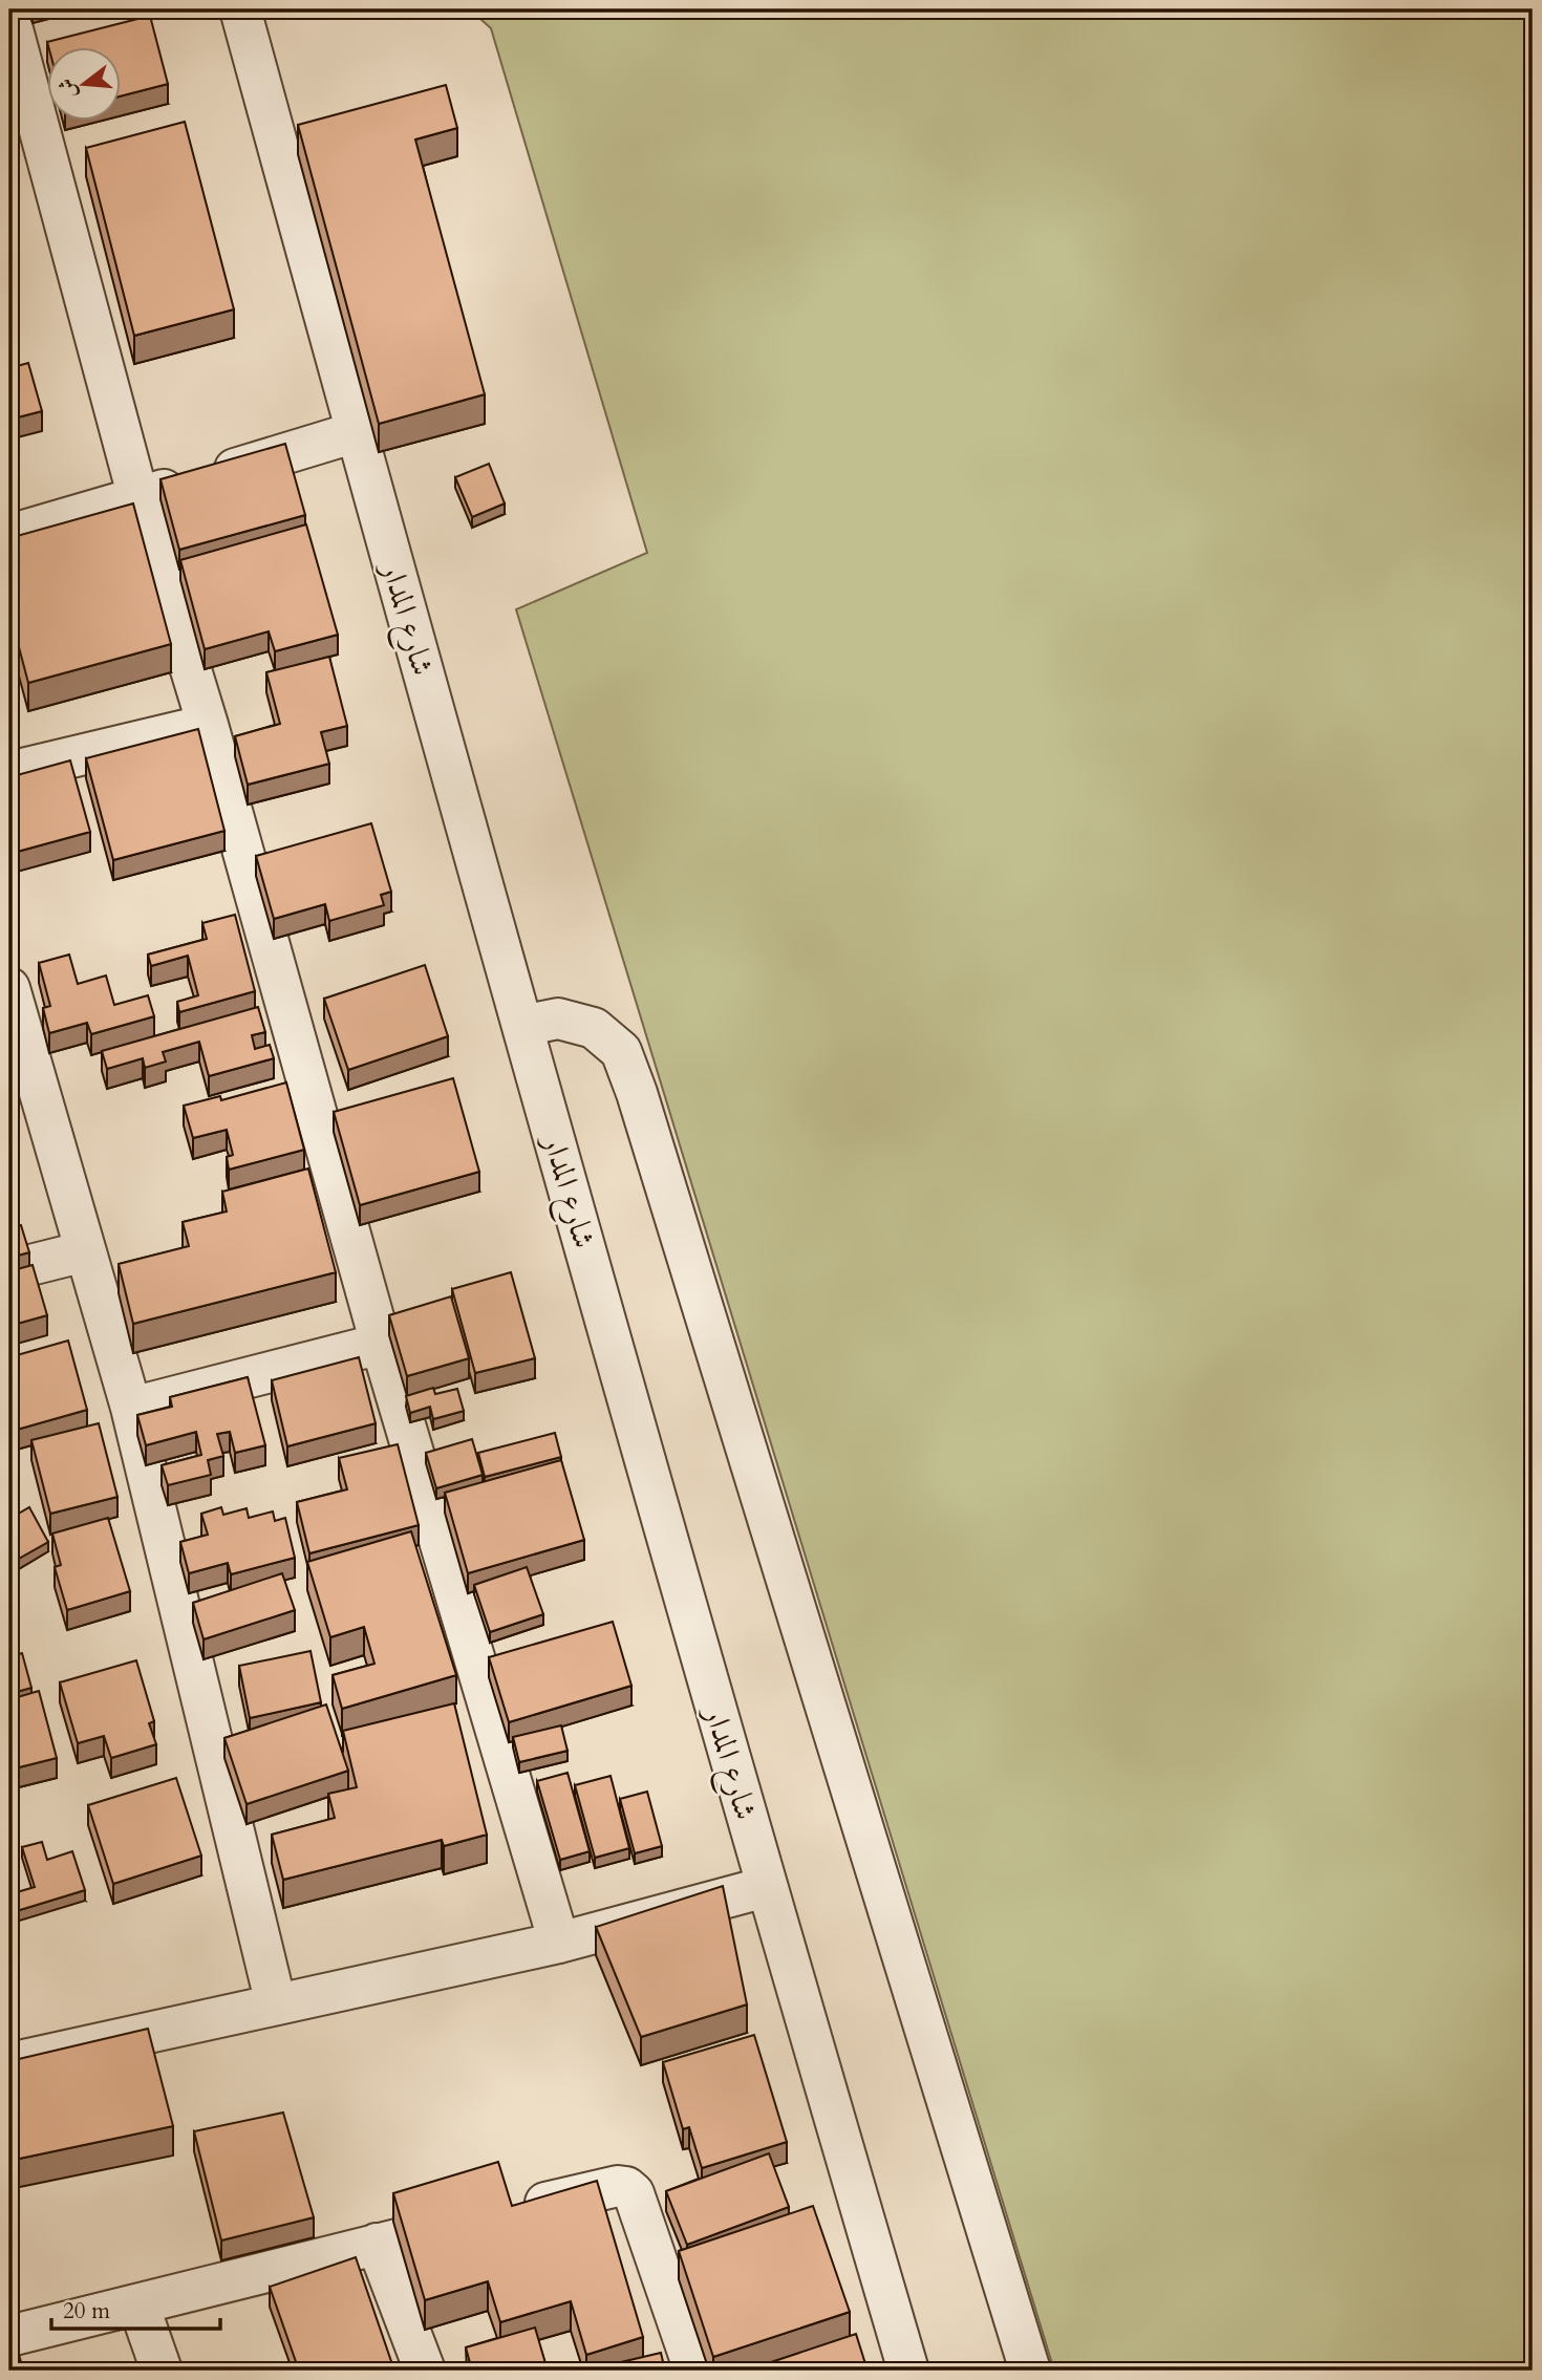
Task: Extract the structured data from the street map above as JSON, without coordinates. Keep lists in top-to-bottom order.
{
  "streets": {
    "street": ["شارع المدار"]
  },
  "scale_bar": "20 m",
  "north": "left"
}
